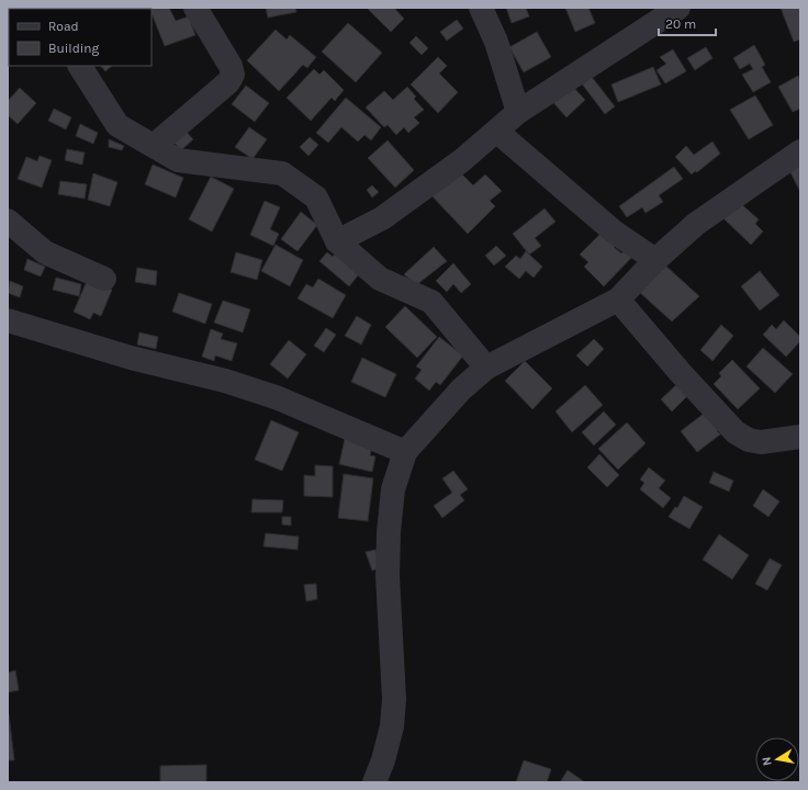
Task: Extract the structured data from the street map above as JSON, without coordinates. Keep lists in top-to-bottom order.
{
  "legend": ["Road", "Building"],
  "scale_bar": "20 m",
  "north": "left"
}
